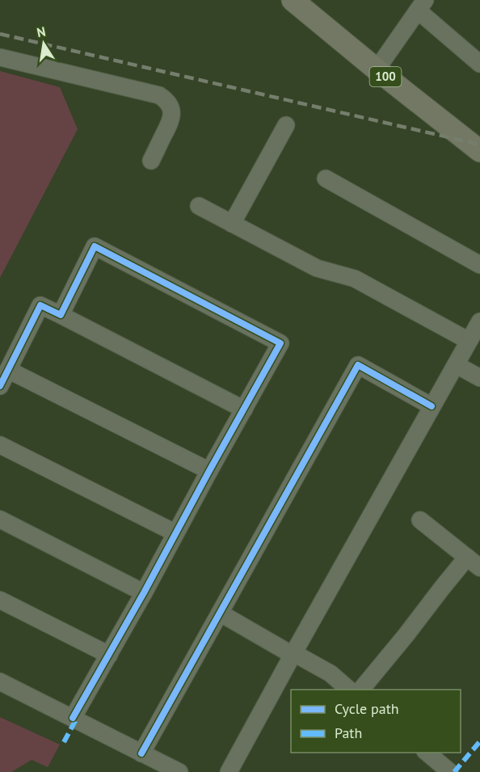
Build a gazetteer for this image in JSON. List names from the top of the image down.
{
  "streets": {
    "main road": ["100"]
  },
  "legend": ["Cycle path", "Path"],
  "north": "top"
}
